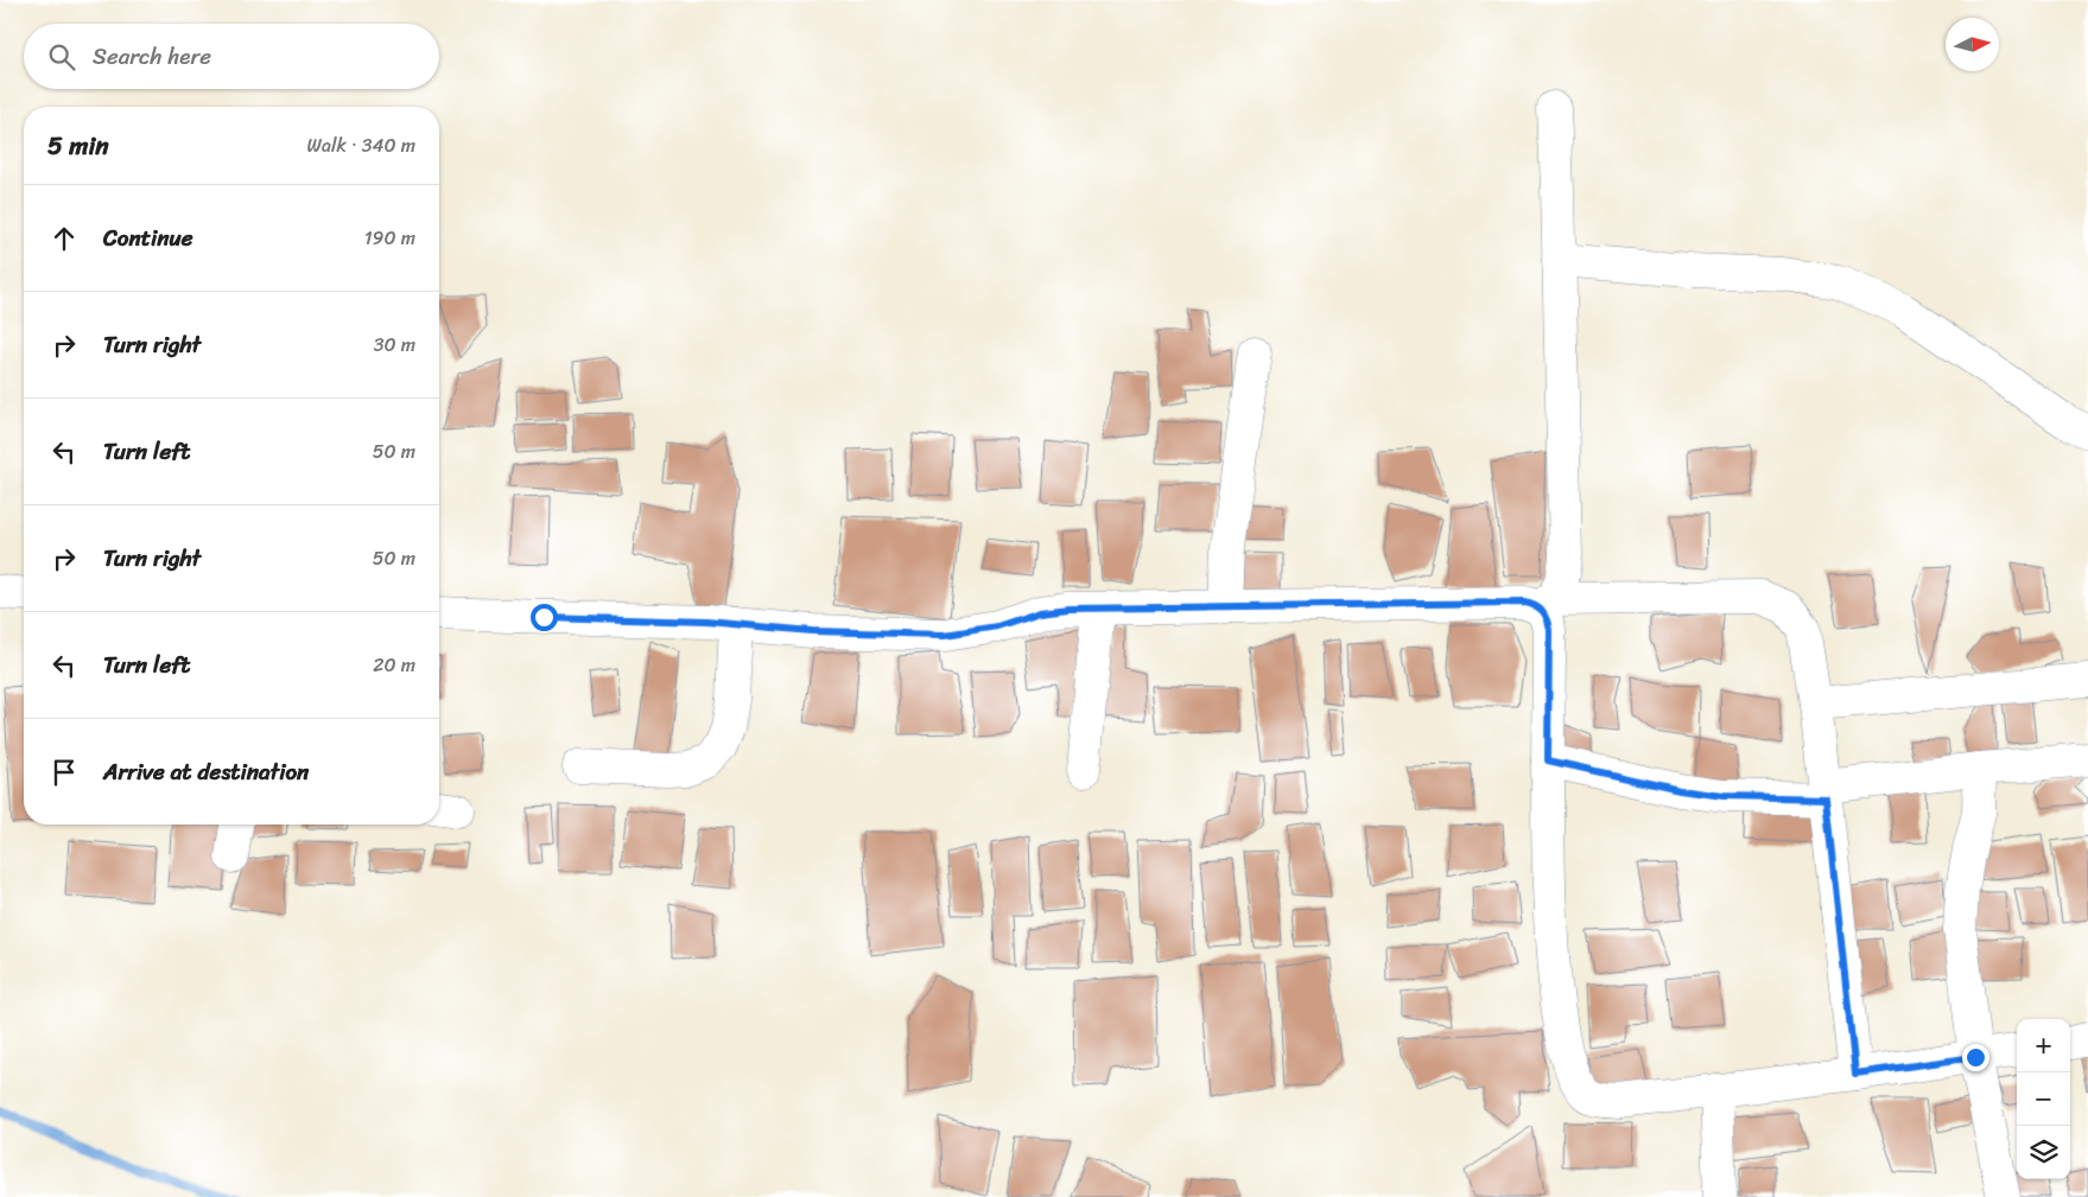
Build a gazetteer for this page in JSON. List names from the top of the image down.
{
  "north": "right",
  "page": {
    "search": "Search here",
    "heading": ["5 min", "Walk · 340 m"],
    "list": [
      ["Continue", "190 m"],
      ["Turn right", "30 m"],
      ["Turn left", "50 m"],
      ["Turn right", "50 m"],
      ["Turn left", "20 m"],
      "Arrive at destination"
    ],
    "map_buttons": ["+", "−"]
  }
}
